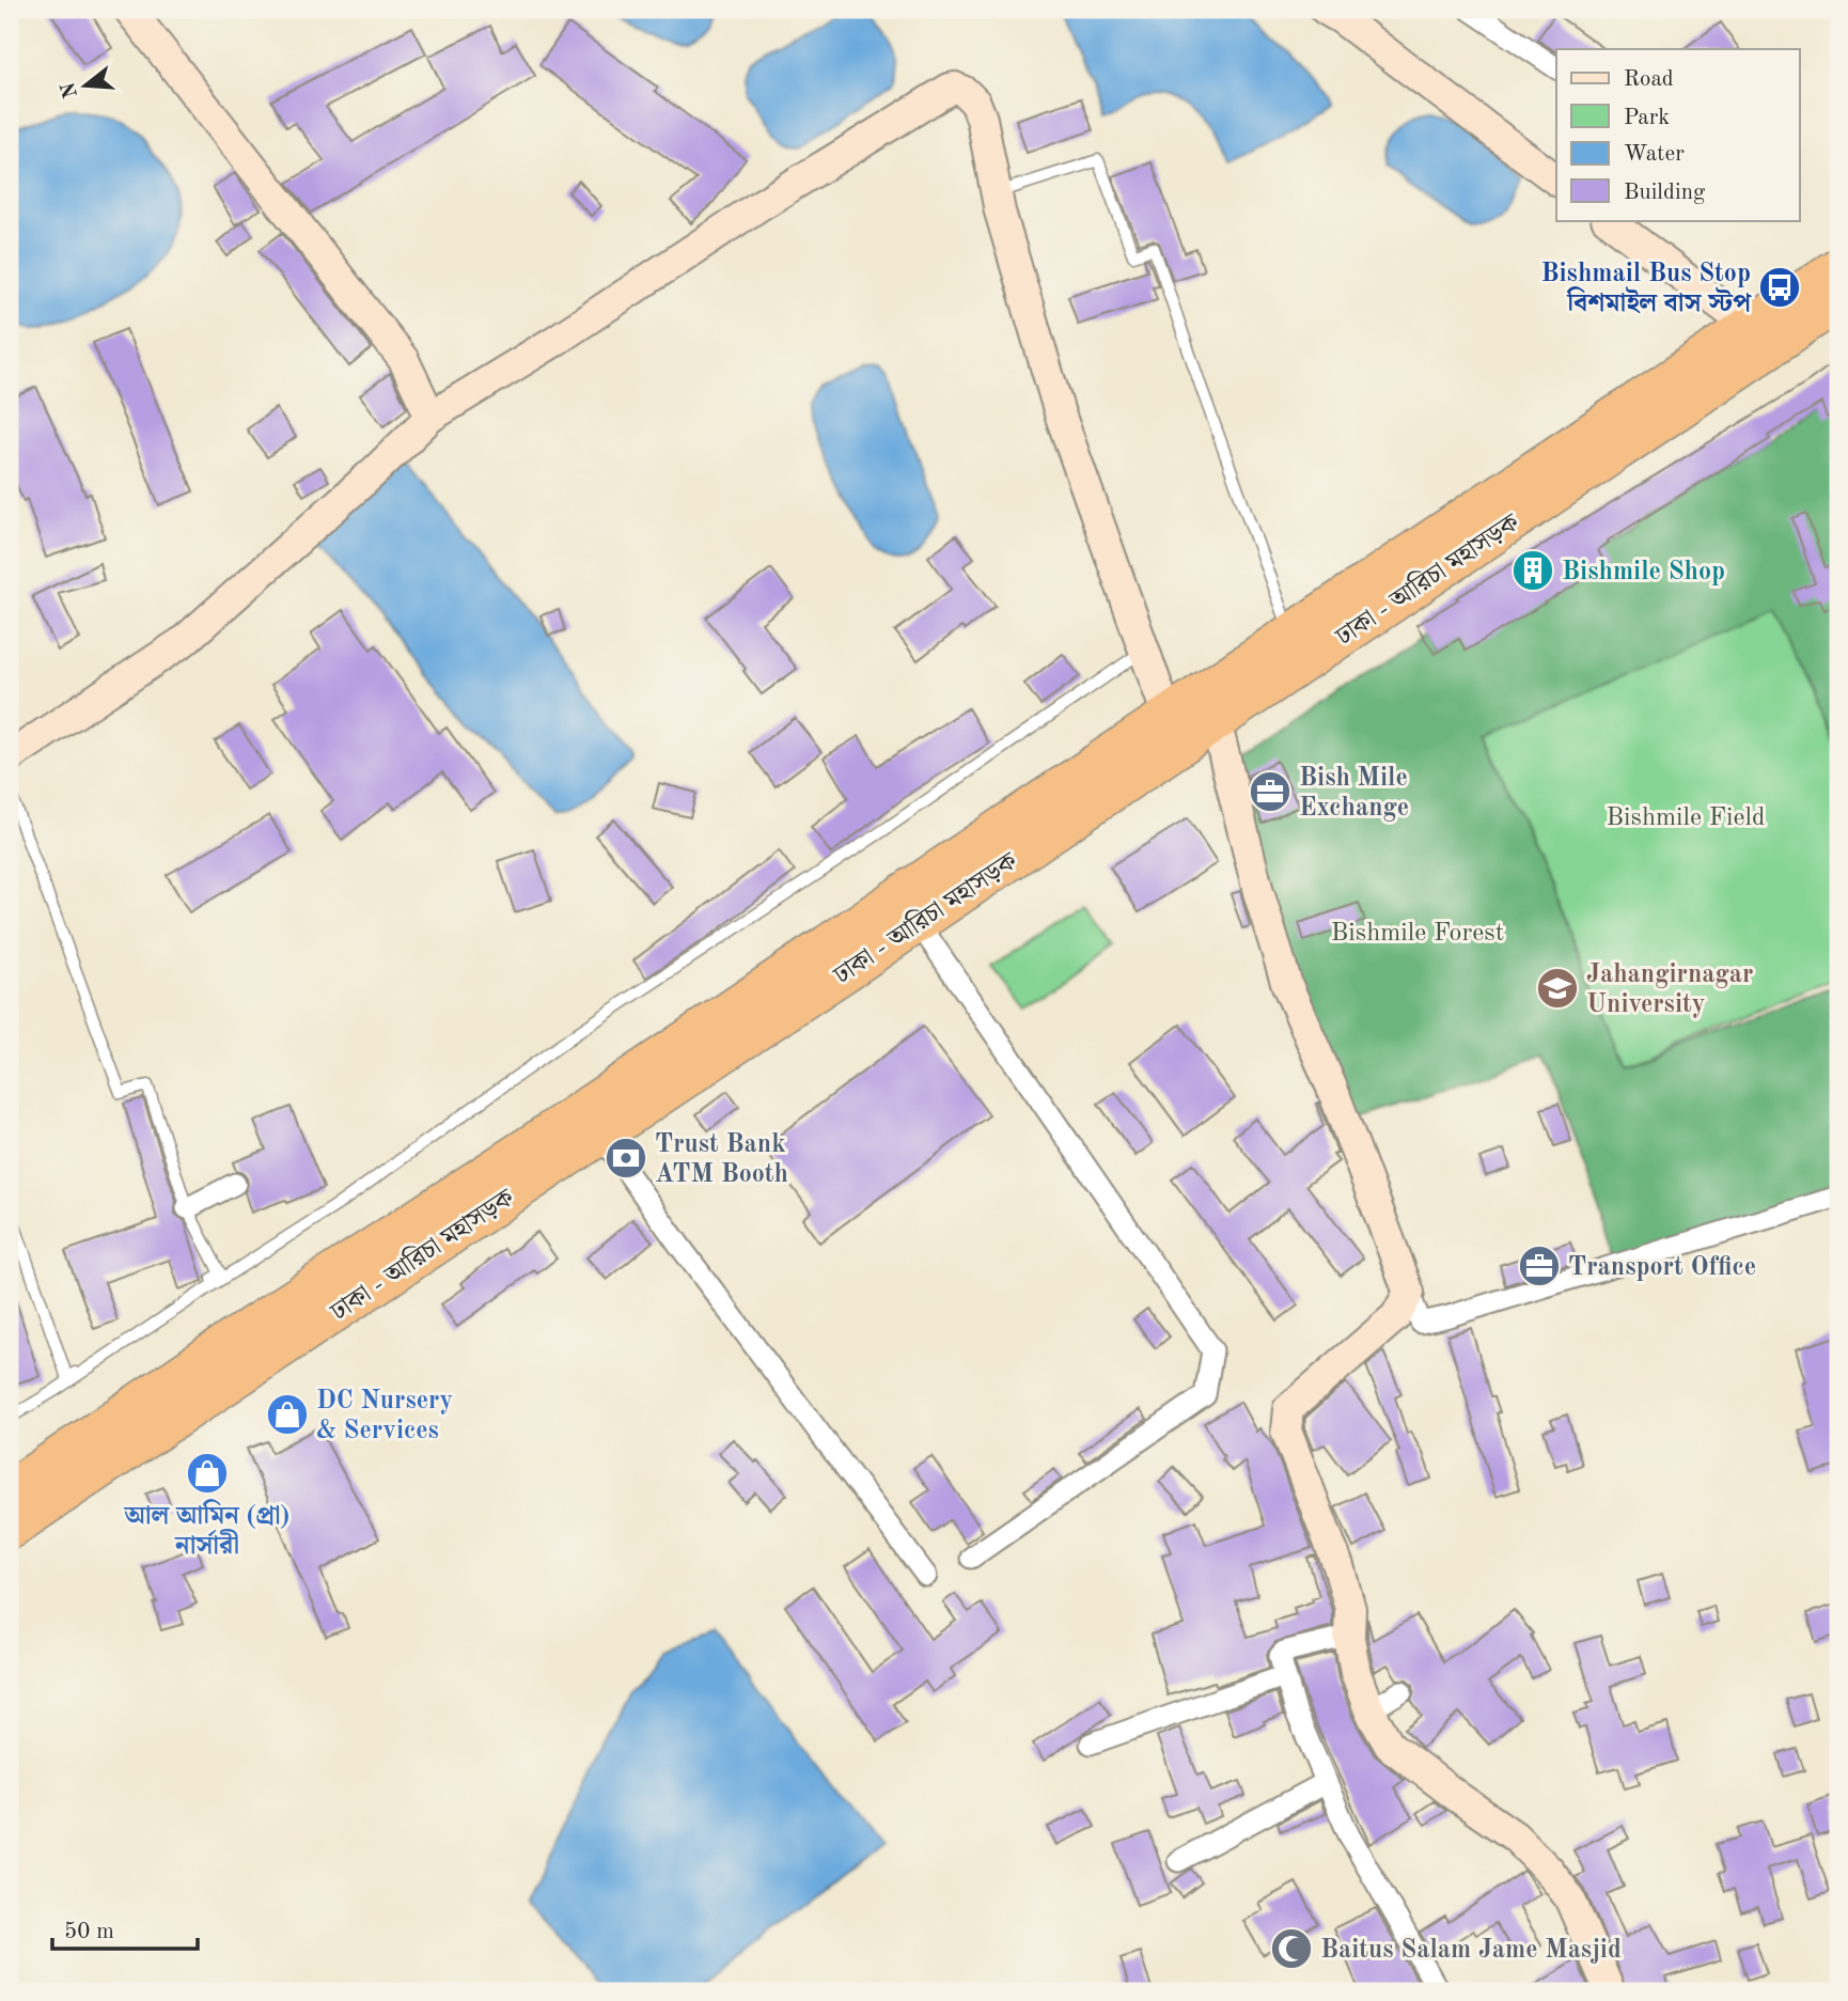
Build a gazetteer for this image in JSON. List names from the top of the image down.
{
  "streets": {
    "highway": ["ঢাকা - আরিচা মহাসড়ক"]
  },
  "parks": ["Bishmile Field", "Bishmile Forest"],
  "places": {
    "bus stop": ["Bishmail Bus Stop বিশমাইল বাস স্টপ"],
    "building": ["Bishmile Shop"],
    "office": ["Bish Mile Exchange", "Transport Office"],
    "school or university": ["Jahangirnagar University"],
    "bank": ["Trust Bank ATM Booth"],
    "shop": ["DC Nursery & Services", "আল আমিন (প্রা) নার্সারী"],
    "mosque": ["Baitus Salam Jame Masjid"]
  },
  "legend": [
    "Road",
    "Park",
    "Water",
    "Building"
  ],
  "scale_bar": "50 m",
  "north": "left"
}
